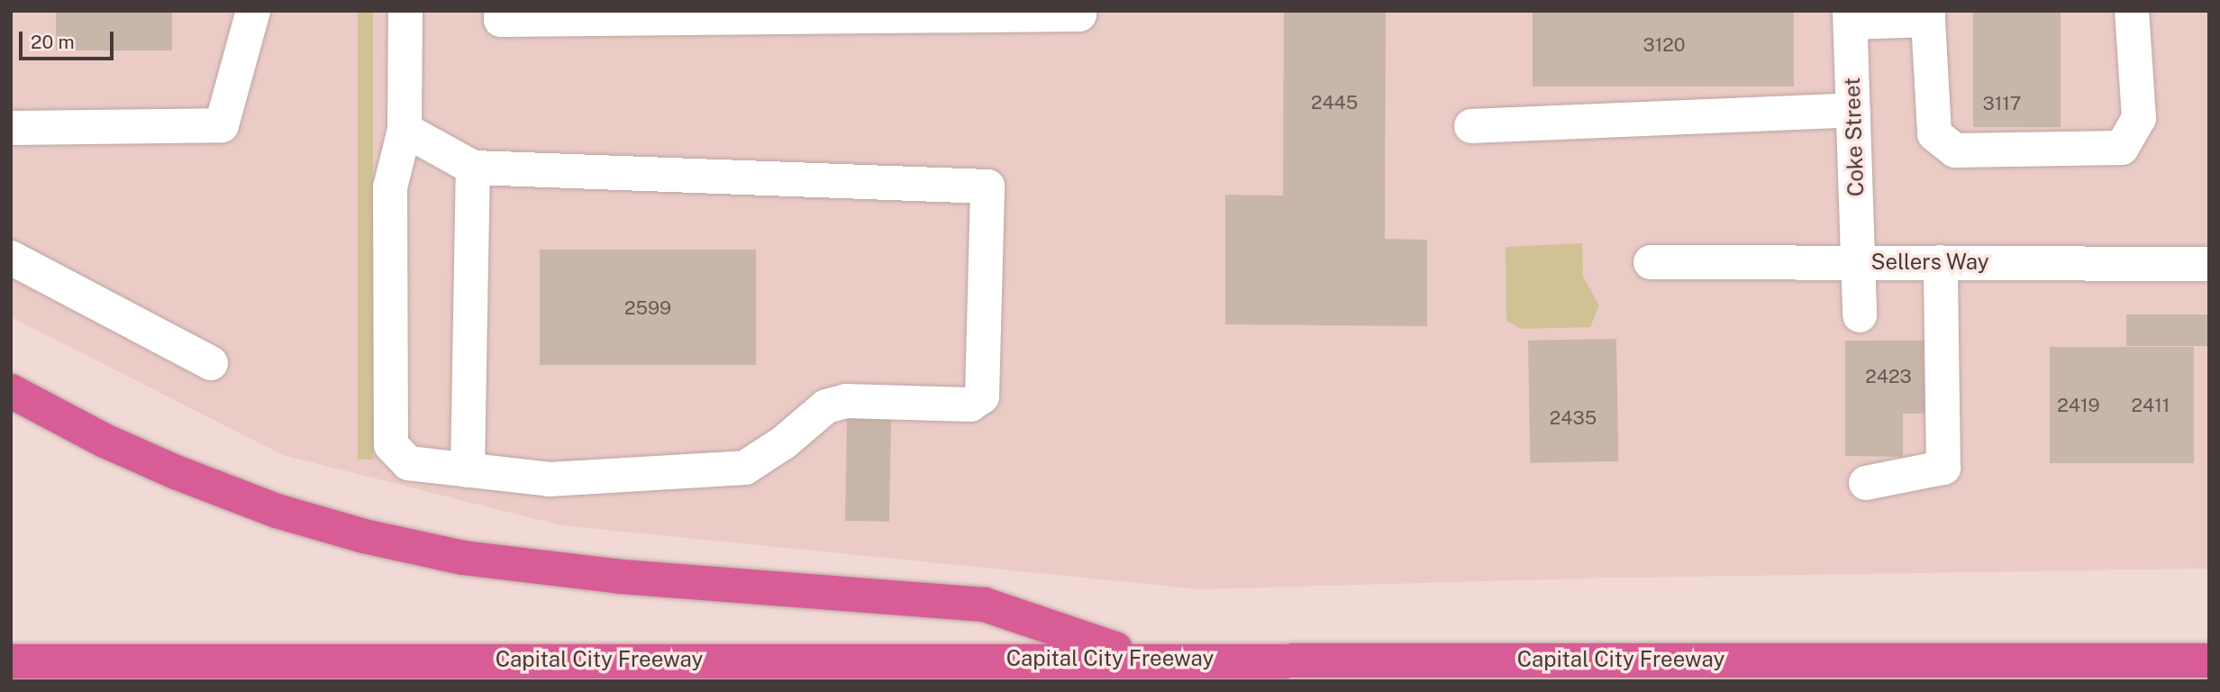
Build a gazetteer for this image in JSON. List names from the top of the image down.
{
  "streets": {
    "highway": ["Capital City Freeway"],
    "street": ["Coke Street", "Sellers Way"]
  },
  "crossings": [
    ["Coke Street", "Sellers Way"]
  ],
  "house_numbers": [
    "3120",
    "2445",
    "3117",
    "2599",
    "2423",
    "2419",
    "2411",
    "2435"
  ],
  "scale_bar": "20 m"
}
